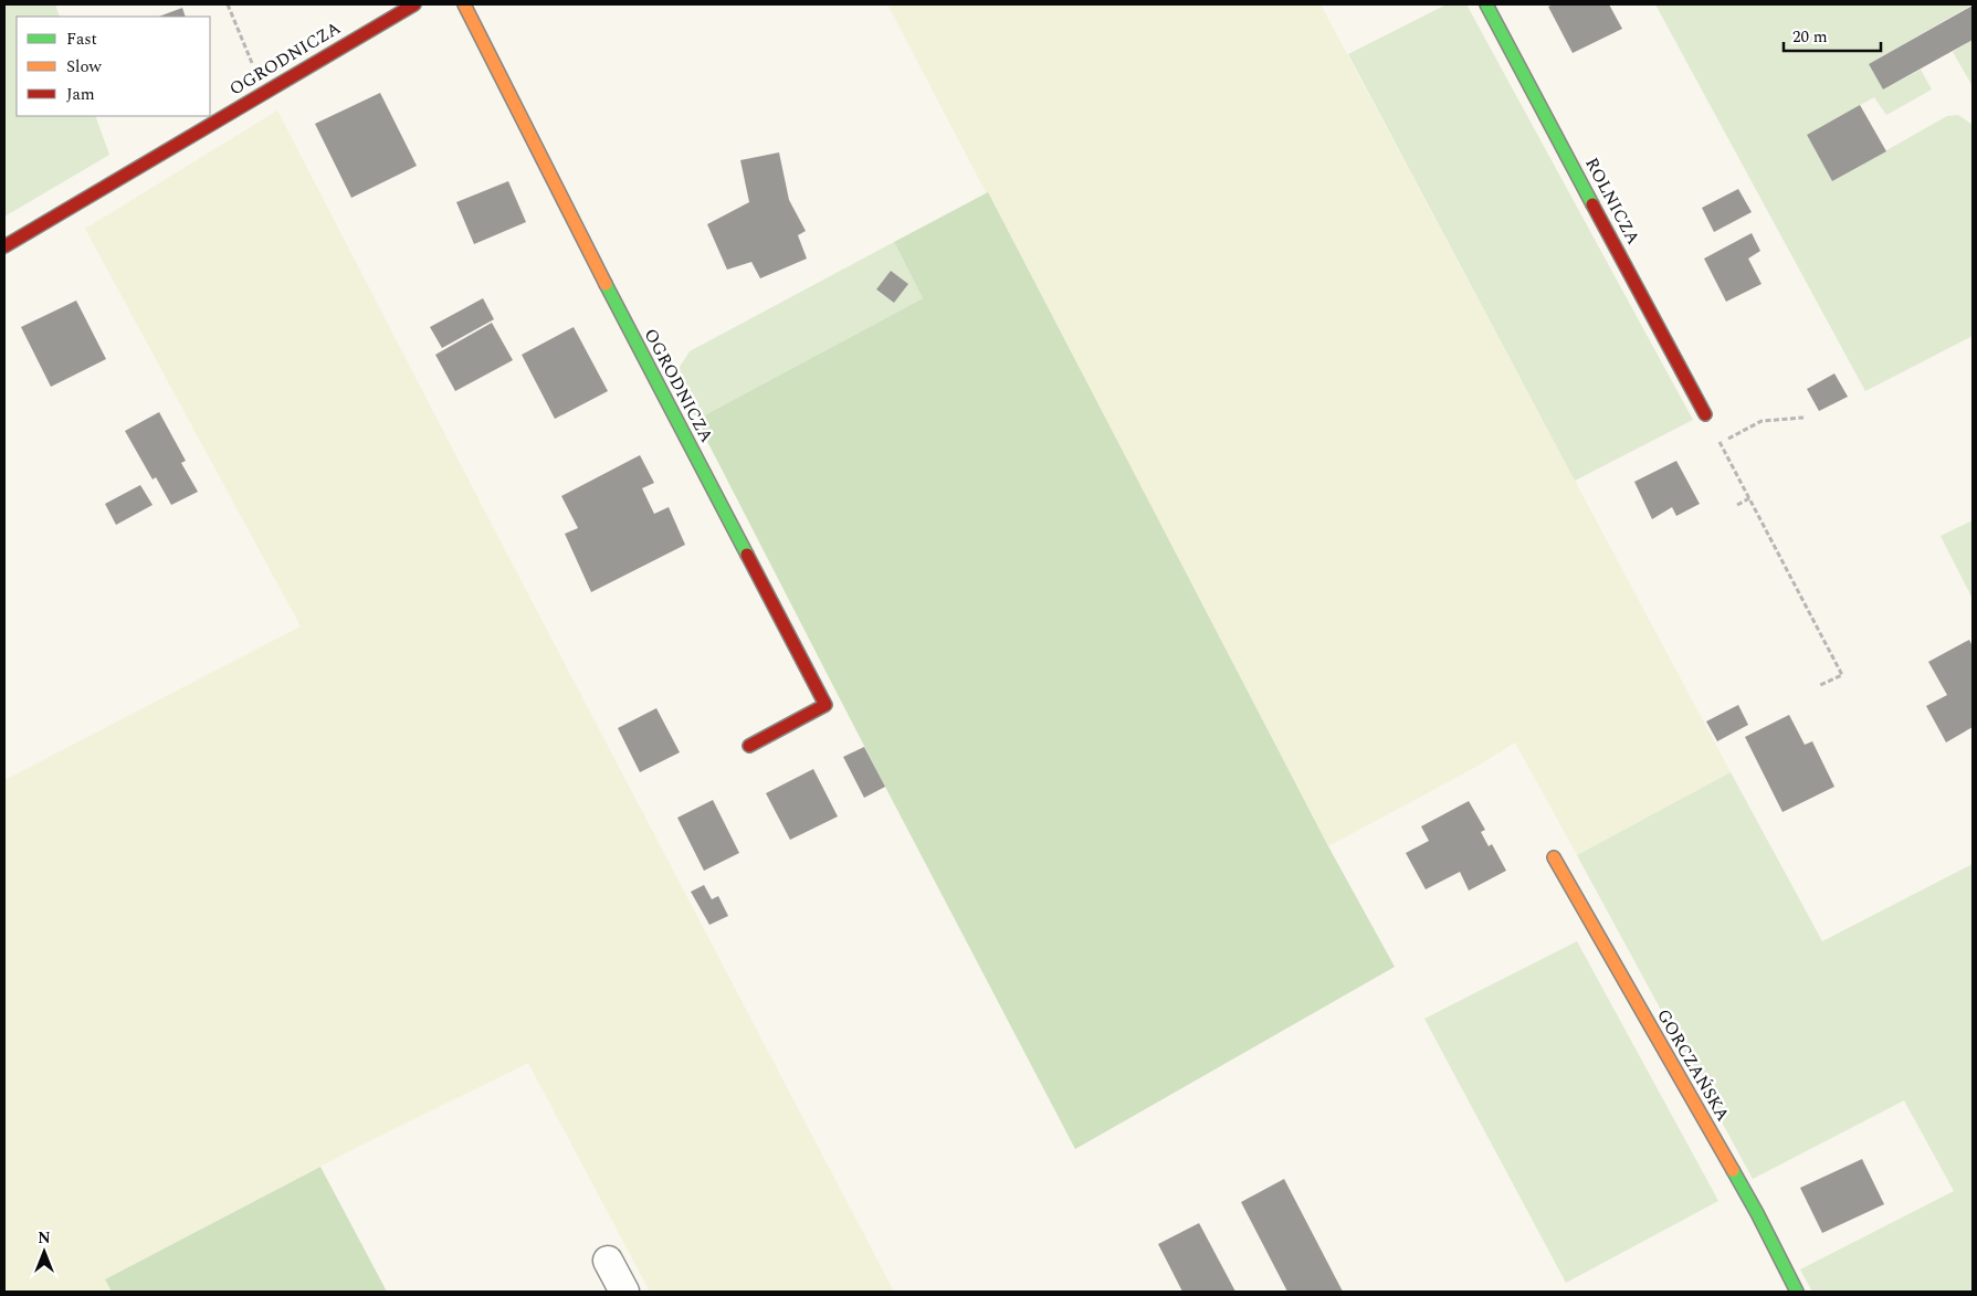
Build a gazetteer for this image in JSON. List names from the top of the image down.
{
  "streets": {
    "street": ["OGRODNICZA", "ROLNICZA", "GORCZAŃSKA"]
  },
  "legend": ["Fast", "Slow", "Jam"],
  "scale_bar": "20 m",
  "north": "top"
}
